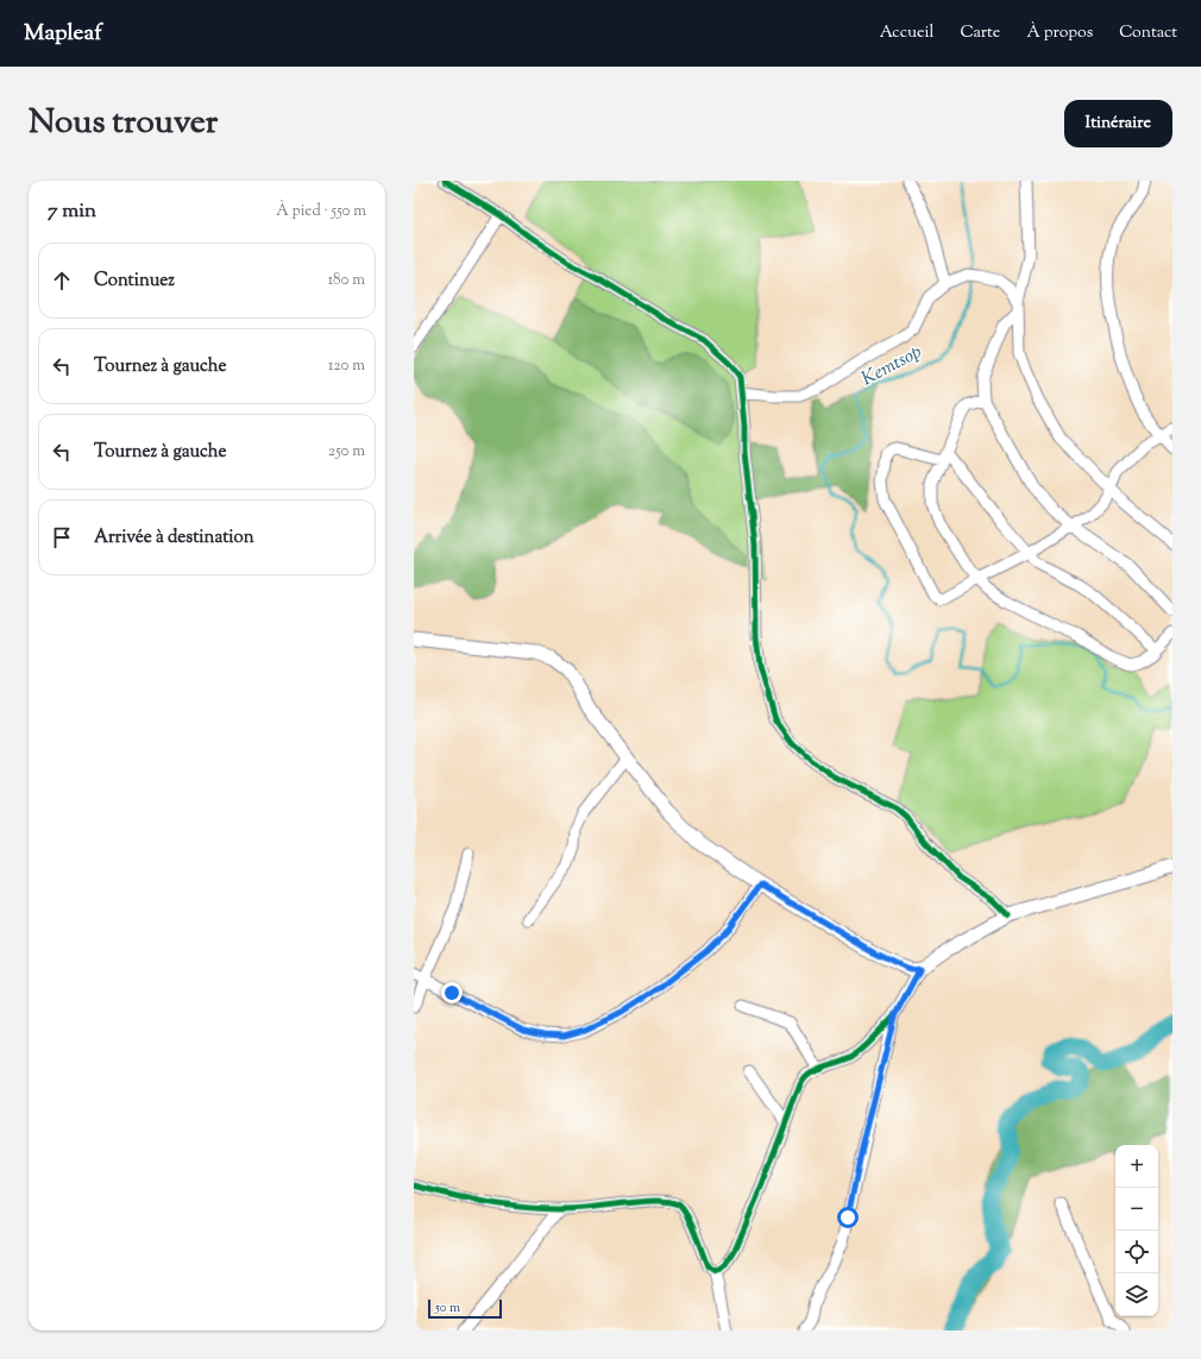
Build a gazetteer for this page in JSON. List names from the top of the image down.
{
  "water": ["Kemtsop"],
  "scale_bar": "50 m",
  "page": {
    "header": "Mapleaf",
    "nav": [
      "Accueil",
      "Carte",
      "À propos",
      "Contact"
    ],
    "title": "Nous trouver",
    "buttons": "Itinéraire",
    "heading": ["7 min", "À pied · 550 m"],
    "list": [
      ["Continuez", "180 m"],
      ["Tournez à gauche", "120 m"],
      ["Tournez à gauche", "250 m"],
      "Arrivée à destination"
    ],
    "map_buttons": ["+", "−"],
    "scale": "50 m"
  }
}
